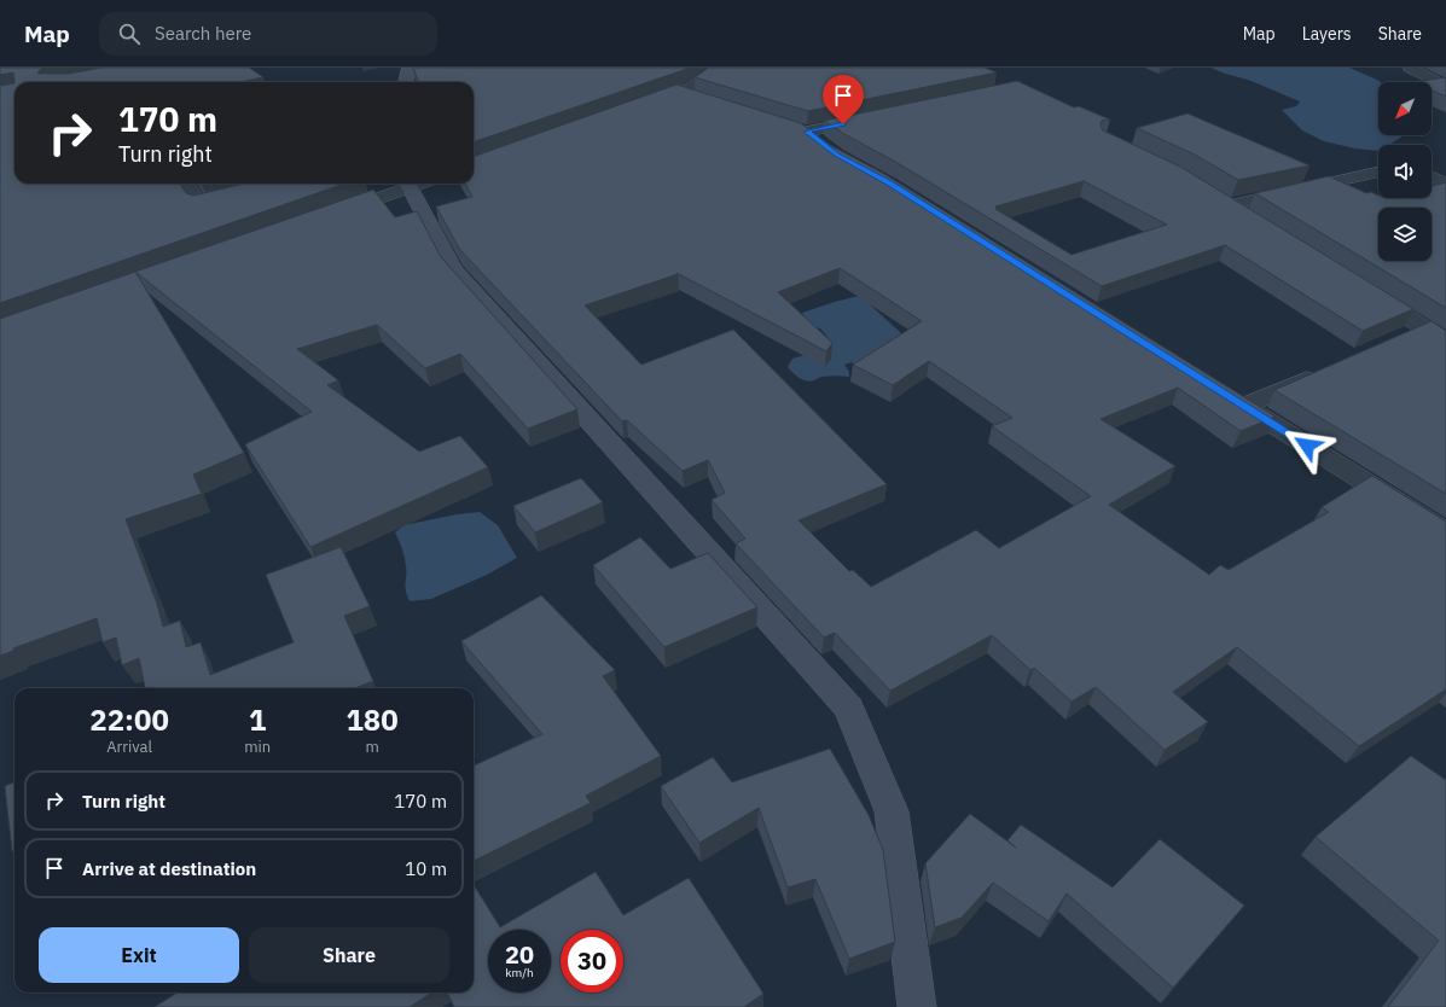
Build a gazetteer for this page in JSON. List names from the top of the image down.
{
  "north": "bottom left",
  "page": {
    "header": "Map",
    "search": "Search here",
    "nav": ["Map", "Layers", "Share"],
    "turn": ["170 m", "Turn right"],
    "eta": [
      "22:00",
      "Arrival",
      "1",
      "min",
      "180",
      "m"
    ],
    "list": [
      {
        "name": "Turn right",
        "value": "170 m"
      },
      {
        "name": "Arrive at destination",
        "value": "10 m"
      }
    ],
    "buttons": ["Exit", "Share"],
    "speed": "20 km/h",
    "limit": "30"
  }
}
